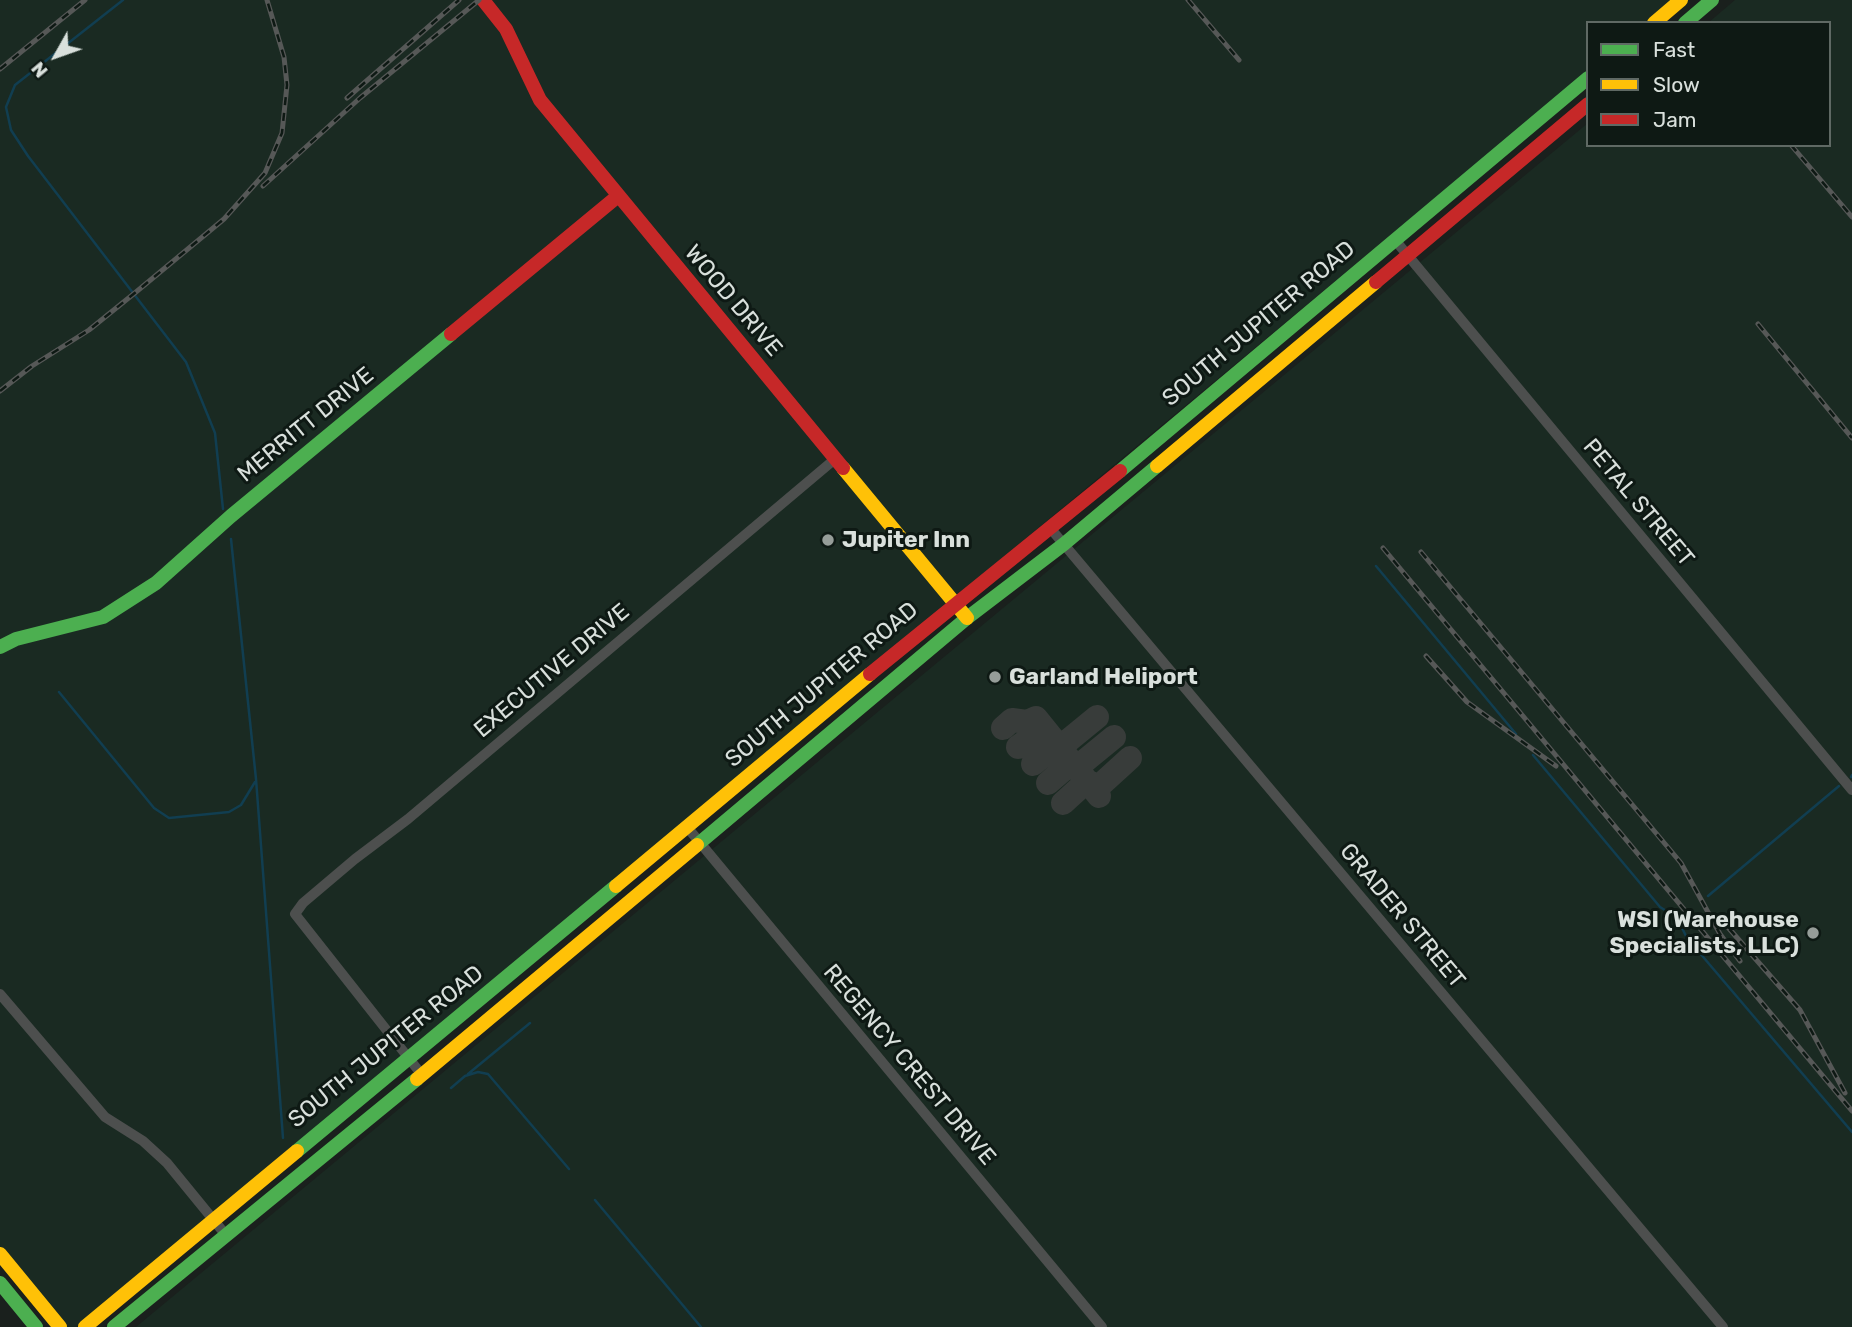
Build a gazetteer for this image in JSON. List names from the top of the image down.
{
  "streets": {
    "main road": ["WOOD DRIVE", "SOUTH JUPITER ROAD", "MERRITT DRIVE"],
    "street": [
      "PETAL STREET",
      "EXECUTIVE DRIVE",
      "GRADER STREET",
      "REGENCY CREST DRIVE"
    ]
  },
  "crossings": [
    ["WOOD DRIVE", "SOUTH JUPITER ROAD"],
    ["WOOD DRIVE", "MERRITT DRIVE"],
    ["WOOD DRIVE", "EXECUTIVE DRIVE"],
    ["SOUTH JUPITER ROAD", "PETAL STREET"],
    ["SOUTH JUPITER ROAD", "EXECUTIVE DRIVE"],
    ["SOUTH JUPITER ROAD", "GRADER STREET"],
    ["SOUTH JUPITER ROAD", "REGENCY CREST DRIVE"]
  ],
  "places": ["Jupiter Inn", "Garland Heliport", "WSI (Warehouse Specialists, LLC)"],
  "legend": ["Fast", "Slow", "Jam"],
  "north": "bottom left"
}
